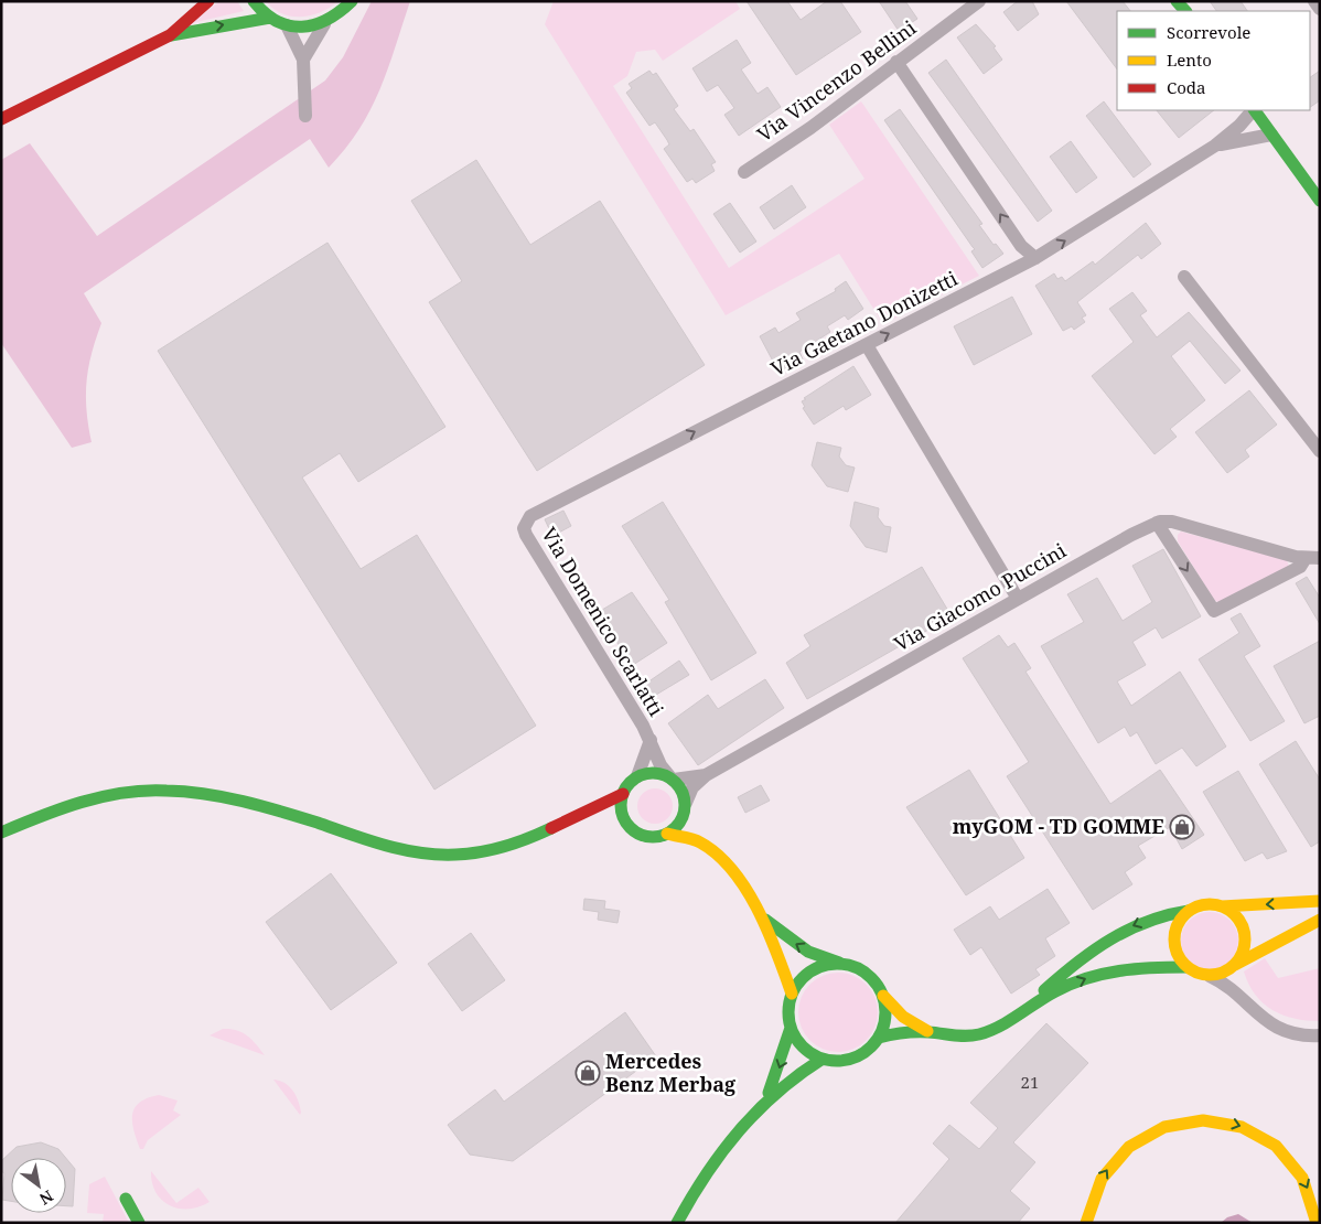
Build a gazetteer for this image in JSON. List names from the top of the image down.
{
  "streets": {
    "street": [
      "Via Vincenzo Bellini",
      "Via Gaetano Donizetti",
      "Via Giacomo Puccini",
      "Via Domenico Scarlatti"
    ]
  },
  "crossings": [
    ["Via Gaetano Donizetti", "Via Domenico Scarlatti"],
    ["Via Giacomo Puccini", "Via Domenico Scarlatti"]
  ],
  "one_way": ["Via Gaetano Donizetti"],
  "places": {
    "shop": ["myGOM - TD GOMME", "Mercedes Benz Merbag"]
  },
  "house_numbers": ["21"],
  "legend": ["Scorrevole", "Lento", "Coda"],
  "north": "bottom right"
}
